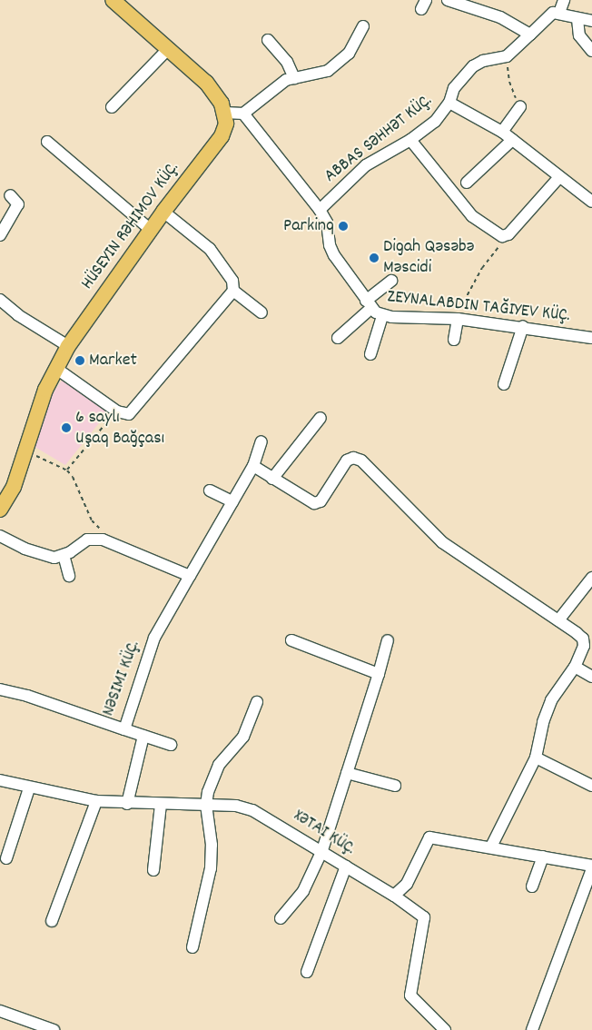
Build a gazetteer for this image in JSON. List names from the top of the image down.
{
  "streets": {
    "main road": ["HÜSEYIN RƏHIMOV KÜÇ."],
    "street": ["ABBAS SƏHHƏT KÜÇ.", "NƏSIMI KÜÇ.", "XƏTAI KÜÇ."]
  },
  "places": [
    "Parkinq",
    "Digah Qəsəbə Məscidi",
    "Market",
    "6 saylı Uşaq Bağçası"
  ]
}
